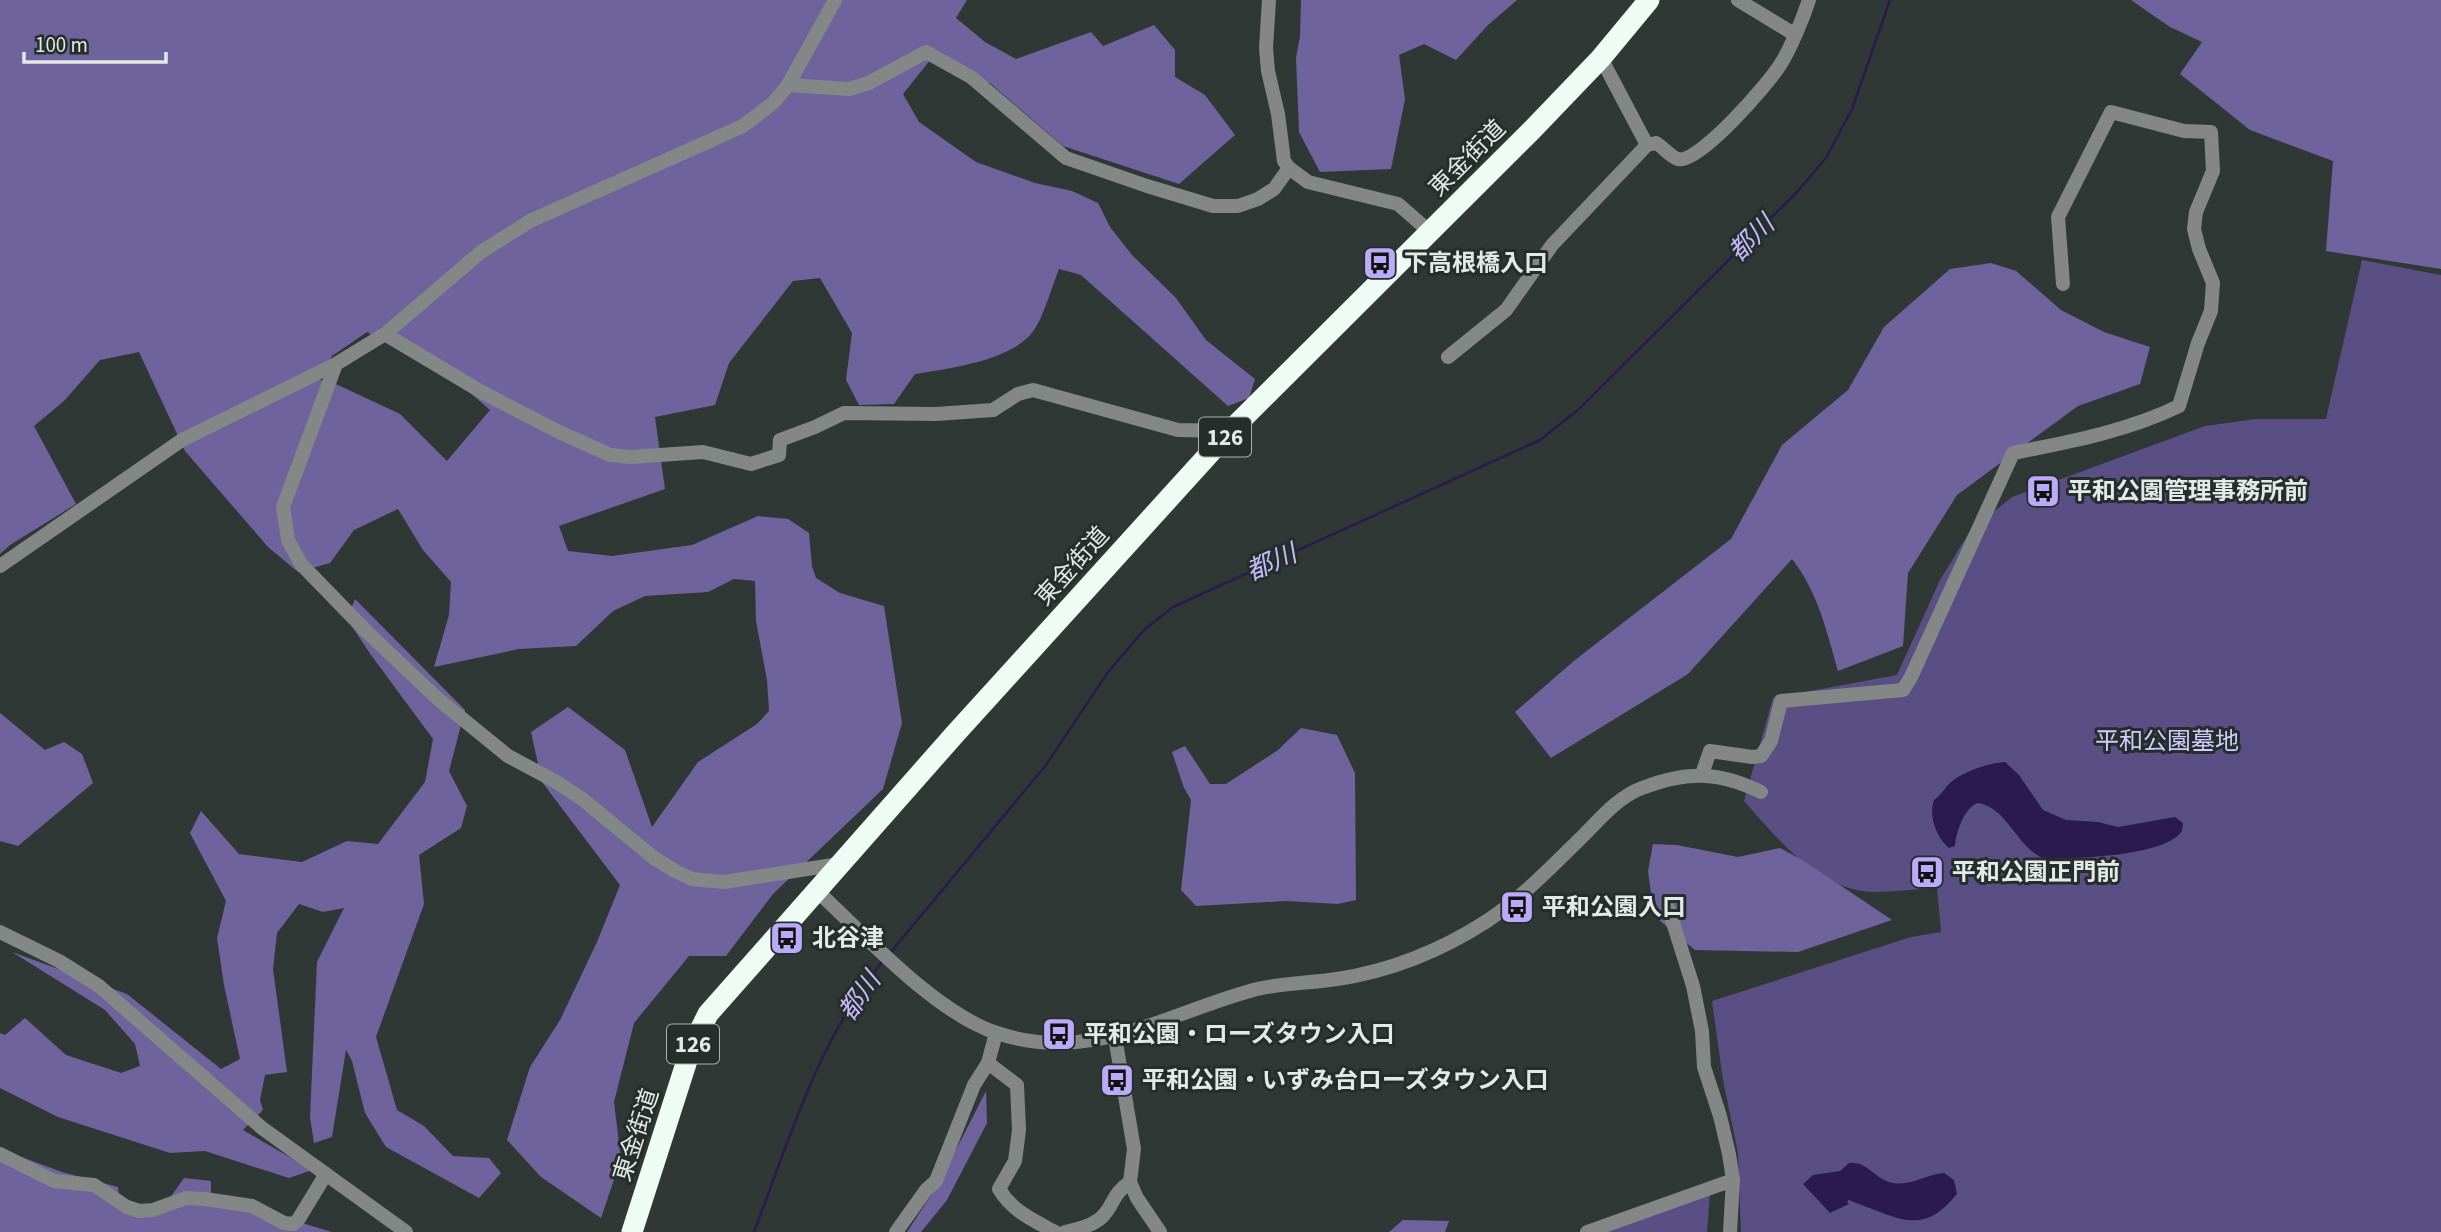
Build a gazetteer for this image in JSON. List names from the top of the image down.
{
  "streets": {
    "highway": ["東金街道", "126"]
  },
  "water": ["都川"],
  "parks": ["平和公園墓地"],
  "places": {
    "bus stop": [
      "下高根橋入口",
      "平和公園管理事務所前",
      "平和公園正門前",
      "平和公園入口",
      "北谷津",
      "平和公園・ローズタウン入口",
      "平和公園・いずみ台ローズタウン入口"
    ]
  },
  "scale_bar": "100 m"
}
